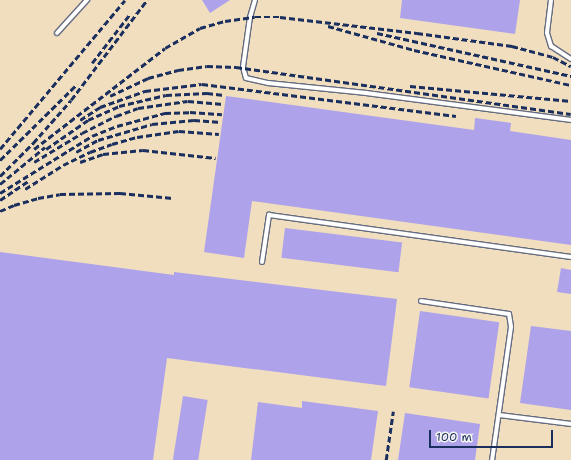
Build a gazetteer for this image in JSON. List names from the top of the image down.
{
  "scale_bar": "100 m"
}
